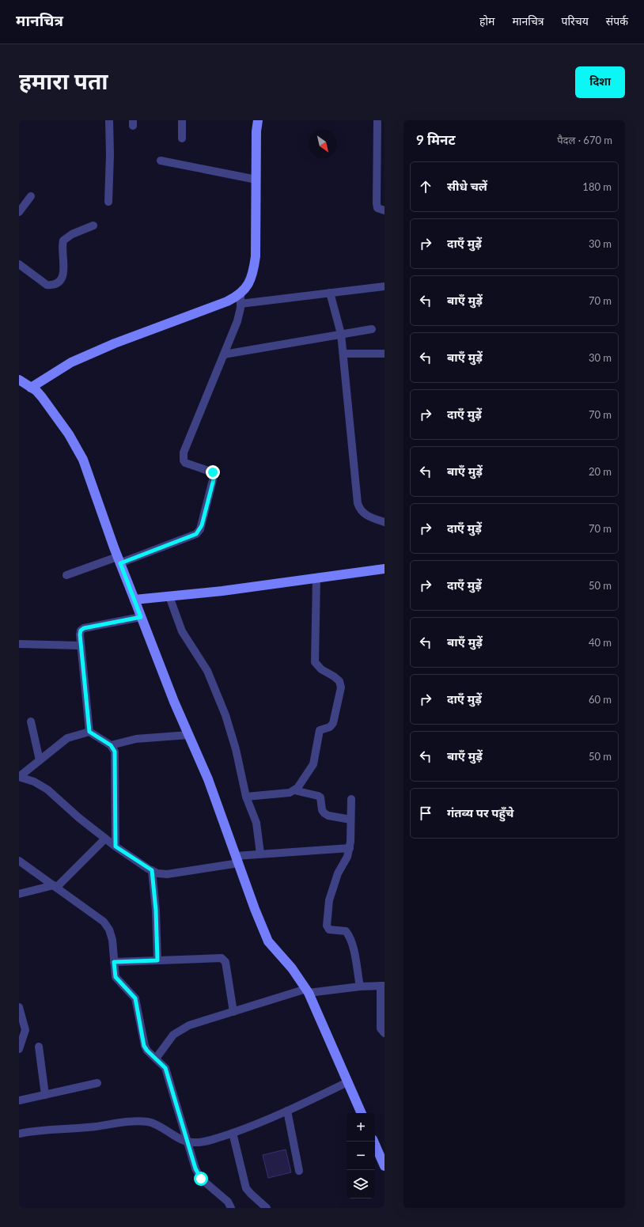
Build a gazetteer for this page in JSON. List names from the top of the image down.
{
  "north": "bottom right",
  "page": {
    "header": "मानचित्र",
    "nav": [
      "होम",
      "मानचित्र",
      "परिचय",
      "संपर्क"
    ],
    "buttons": "दिशा",
    "title": "हमारा पता",
    "heading": ["9 मिनट", "पैदल · 670 m"],
    "list": [
      ["सीधे चलें", "180 m"],
      ["दाएँ मुड़ें", "30 m"],
      ["बाएँ मुड़ें", "70 m"],
      ["बाएँ मुड़ें", "30 m"],
      ["दाएँ मुड़ें", "70 m"],
      ["बाएँ मुड़ें", "20 m"],
      ["दाएँ मुड़ें", "70 m"],
      ["दाएँ मुड़ें", "50 m"],
      ["बाएँ मुड़ें", "40 m"],
      ["दाएँ मुड़ें", "60 m"],
      ["बाएँ मुड़ें", "50 m"],
      "गंतव्य पर पहुँचे"
    ],
    "map_buttons": ["+", "−"]
  }
}
